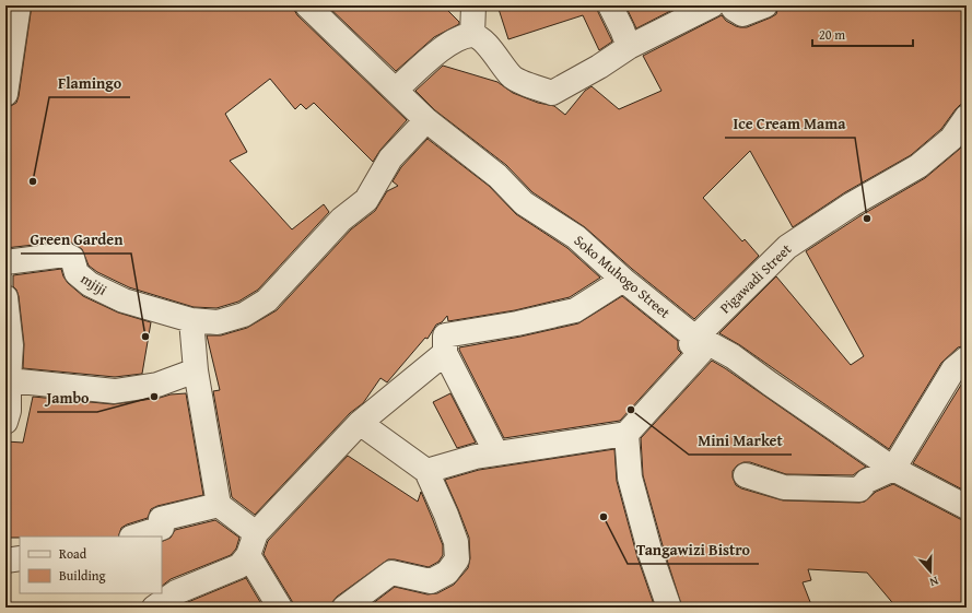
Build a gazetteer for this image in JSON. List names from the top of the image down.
{
  "streets": {
    "street": ["Soko Muhogo Street", "Pigawadi Street", "mjiji"]
  },
  "crossings": [
    ["Soko Muhogo Street", "Pigawadi Street"]
  ],
  "places": [
    "Flamingo",
    "Ice Cream Mama",
    "Green Garden",
    "Jambo",
    "Mini Market",
    "Tangawizi Bistro"
  ],
  "legend": ["Road", "Building"],
  "scale_bar": "20 m",
  "north": "bottom"
}
